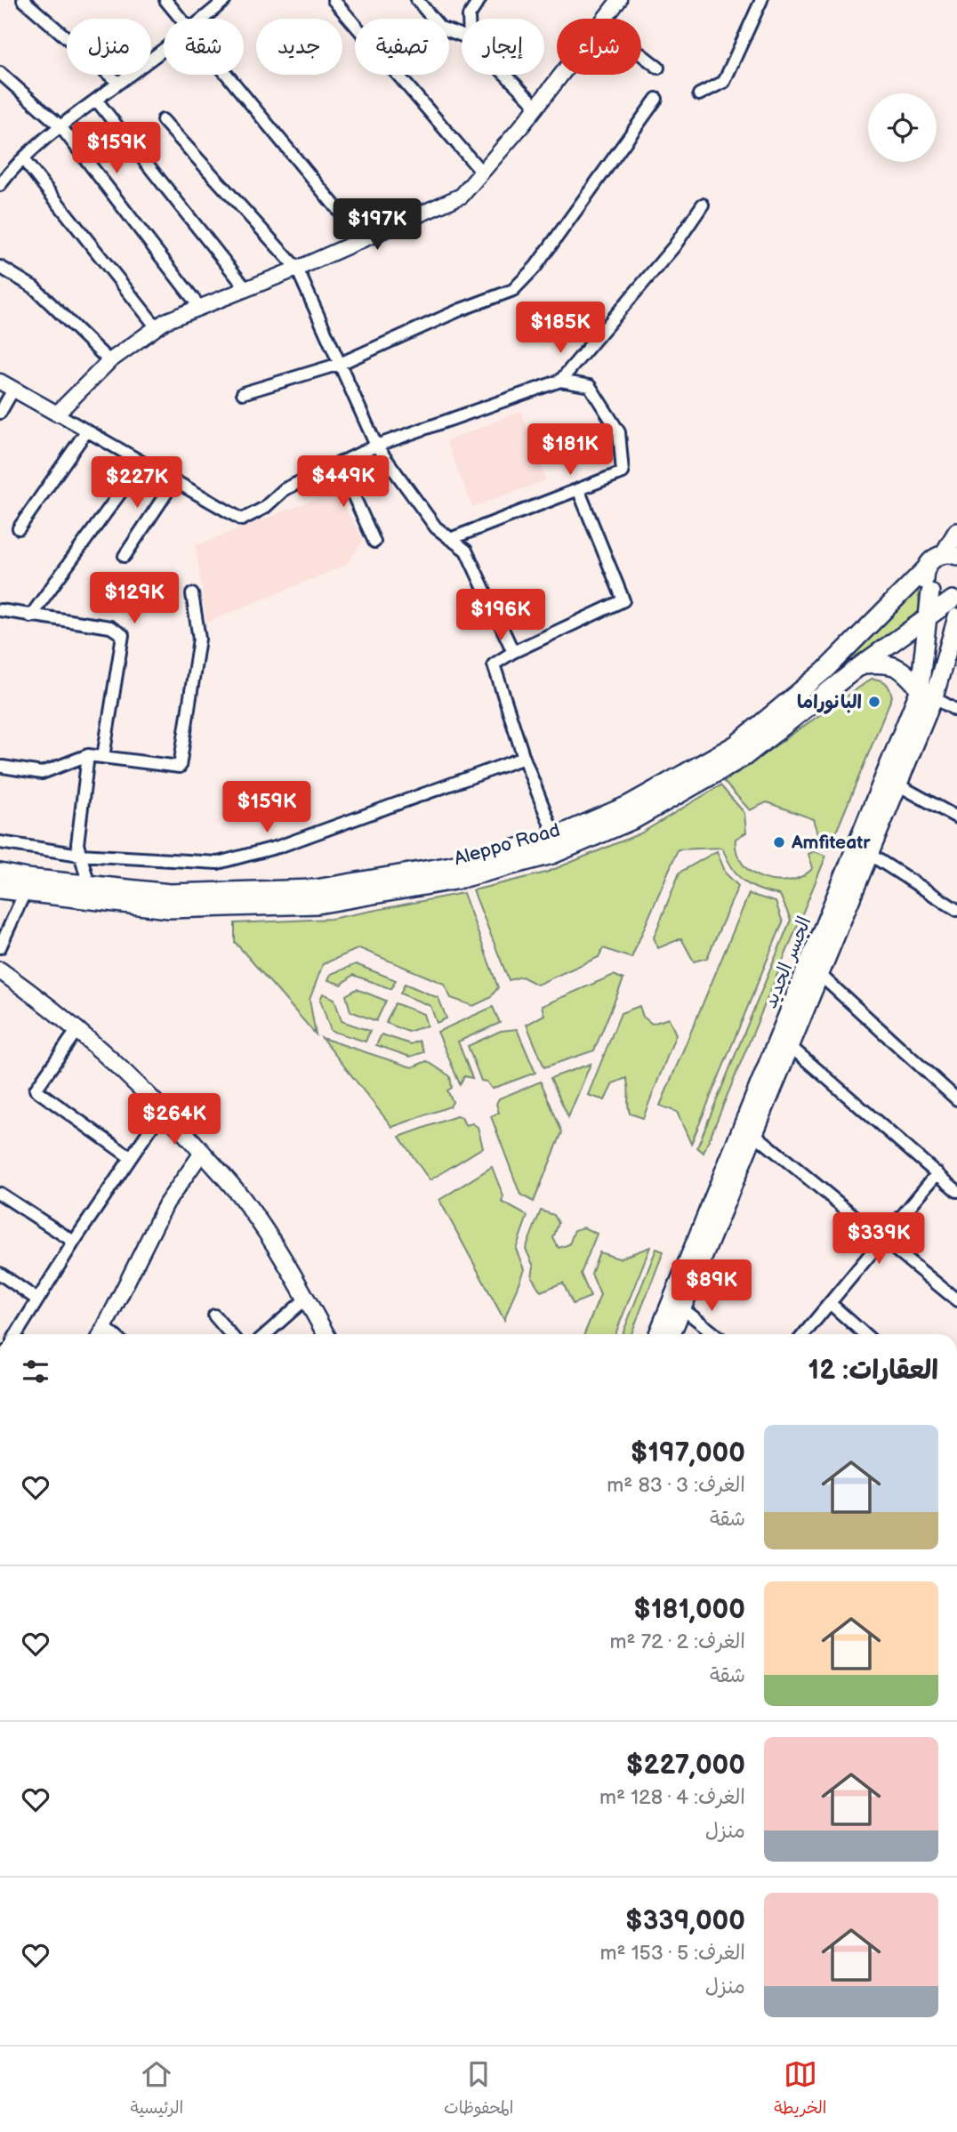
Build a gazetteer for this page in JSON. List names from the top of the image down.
{
  "streets": {
    "main road": ["Aleppo Road", "الجسر الجديد"]
  },
  "crossings": [
    ["Aleppo Road", "الجسر الجديد"]
  ],
  "places": ["البانوراما", "Amfiteatr"],
  "page": {
    "chip": [
      "شراء",
      "إيجار",
      "تصفية",
      "جديد",
      "شقة",
      "منزل"
    ],
    "price": [
      "$159K",
      "$197K",
      "$185K",
      "$181K",
      "$449K",
      "$227K",
      "$129K",
      "$196K",
      "$159K",
      "$264K",
      "$339K",
      "$89K"
    ],
    "heading": "العقارات: 12",
    "list": [
      {
        "name": "$197,000",
        "note": "الغرف: 3 · 83 m² · شقة"
      },
      {
        "name": "$181,000",
        "note": "الغرف: 2 · 72 m² · شقة"
      },
      {
        "name": "$227,000",
        "note": "الغرف: 4 · 128 m² · منزل"
      },
      {
        "name": "$339,000",
        "note": "الغرف: 5 · 153 m² · منزل"
      }
    ],
    "tabs": ["الخريطة", "المحفوظات", "الرئيسية"]
  }
}
